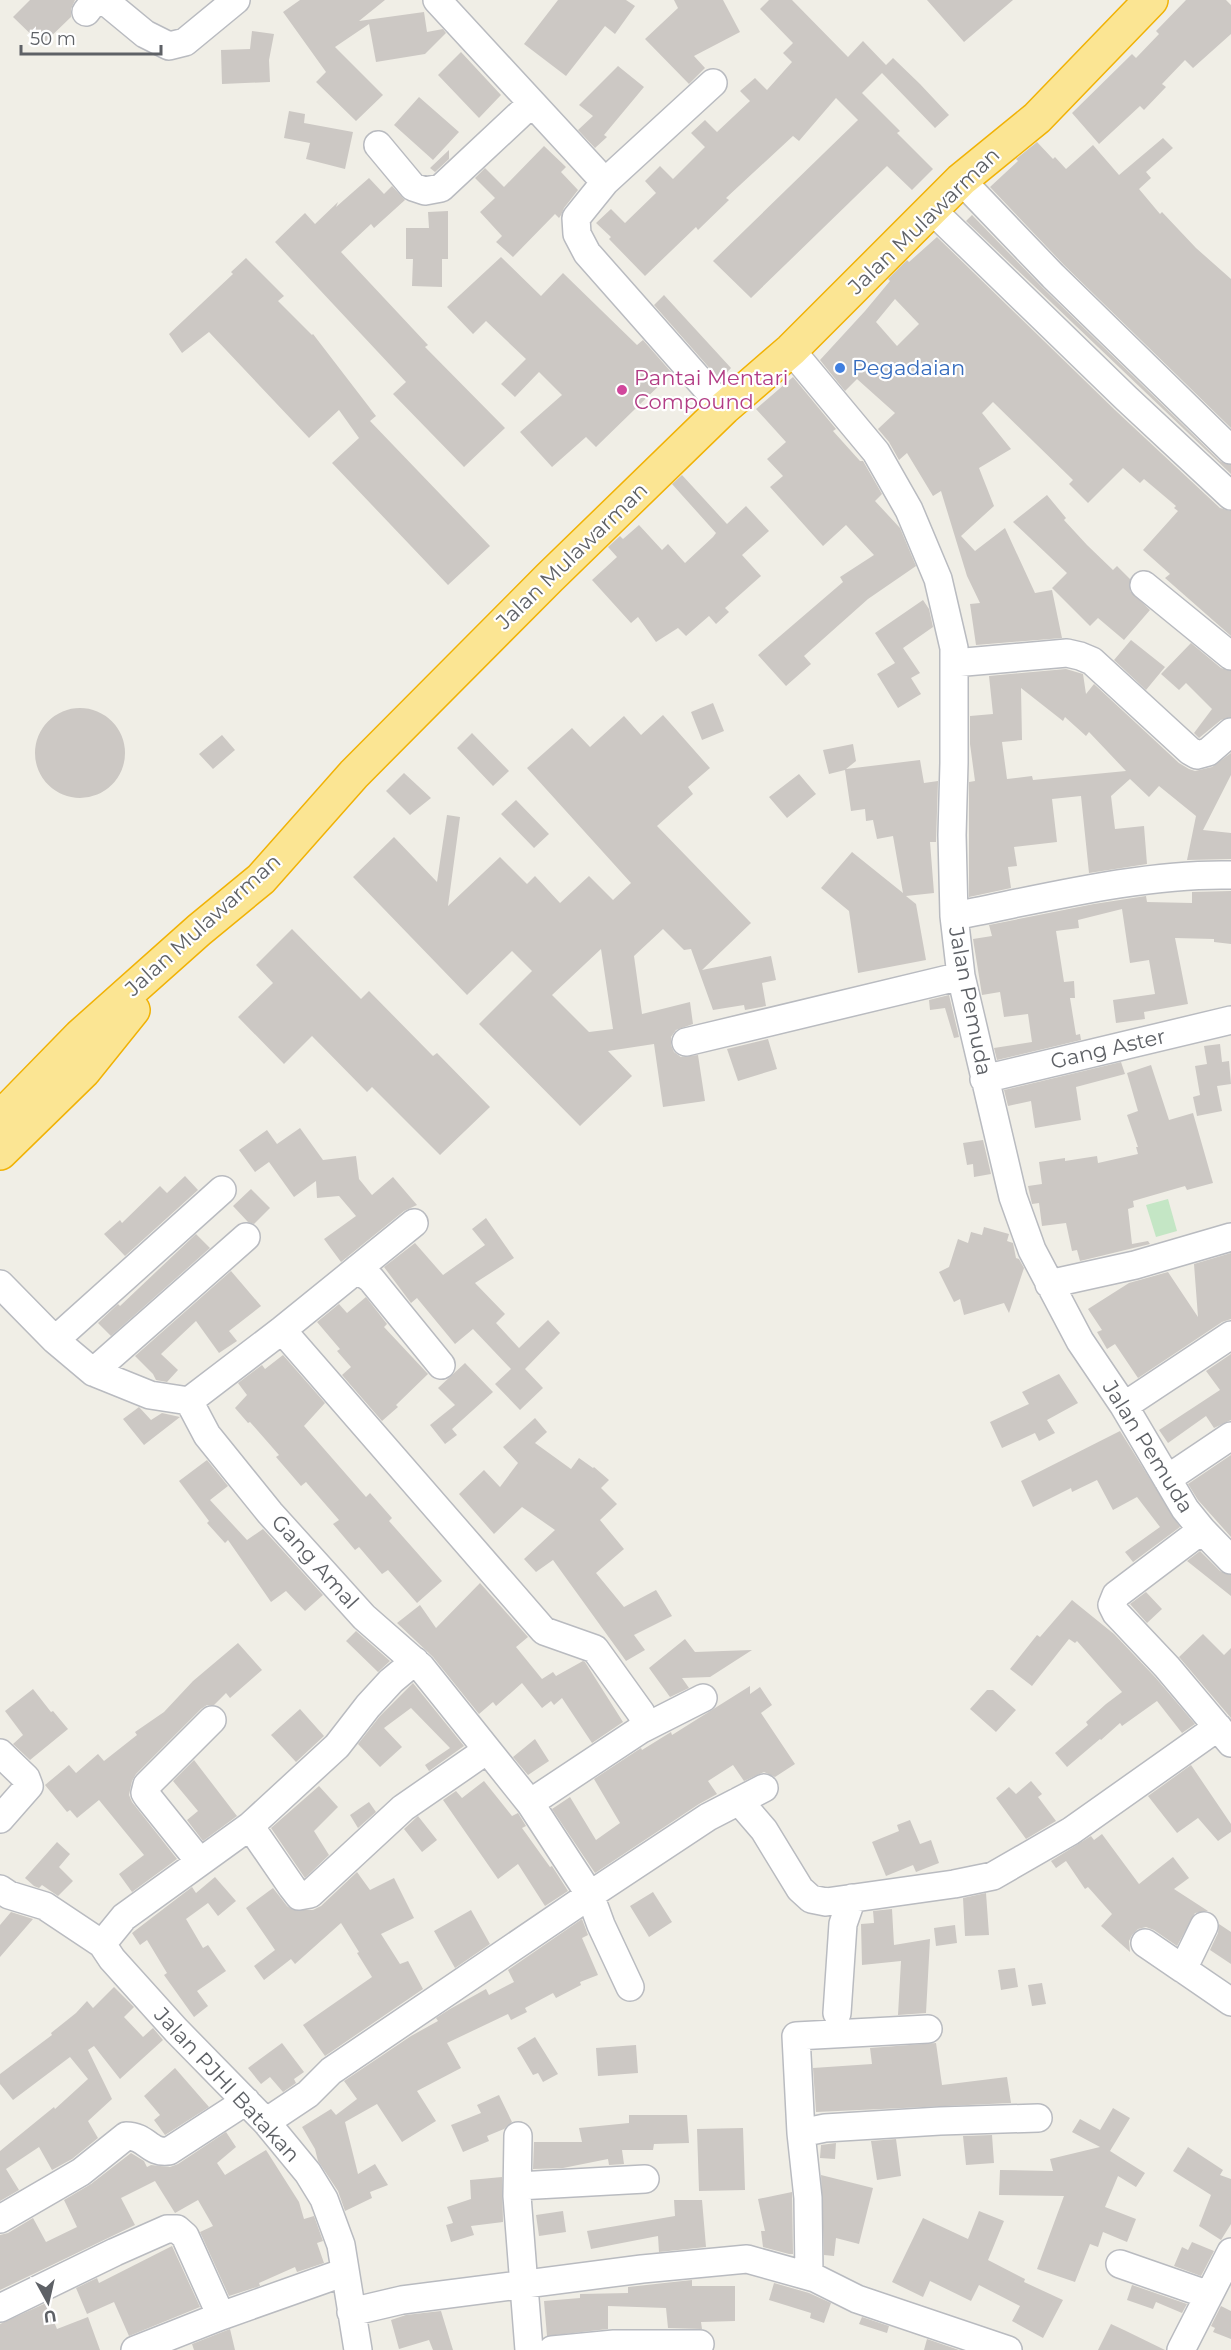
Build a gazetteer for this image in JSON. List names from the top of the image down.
{
  "streets": {
    "highway": ["Jalan Mulawarman"],
    "street": [
      "Jalan Pemuda",
      "Gang Aster",
      "Gang Amal",
      "Jalan PJHI Batakan"
    ]
  },
  "crossings": [
    ["Jalan Mulawarman", "Jalan Pemuda"],
    ["Jalan Pemuda", "Gang Aster"]
  ],
  "places": ["Pegadaian", "Pantai Mentari Compound"],
  "scale_bar": "50 m",
  "north": "bottom"
}
